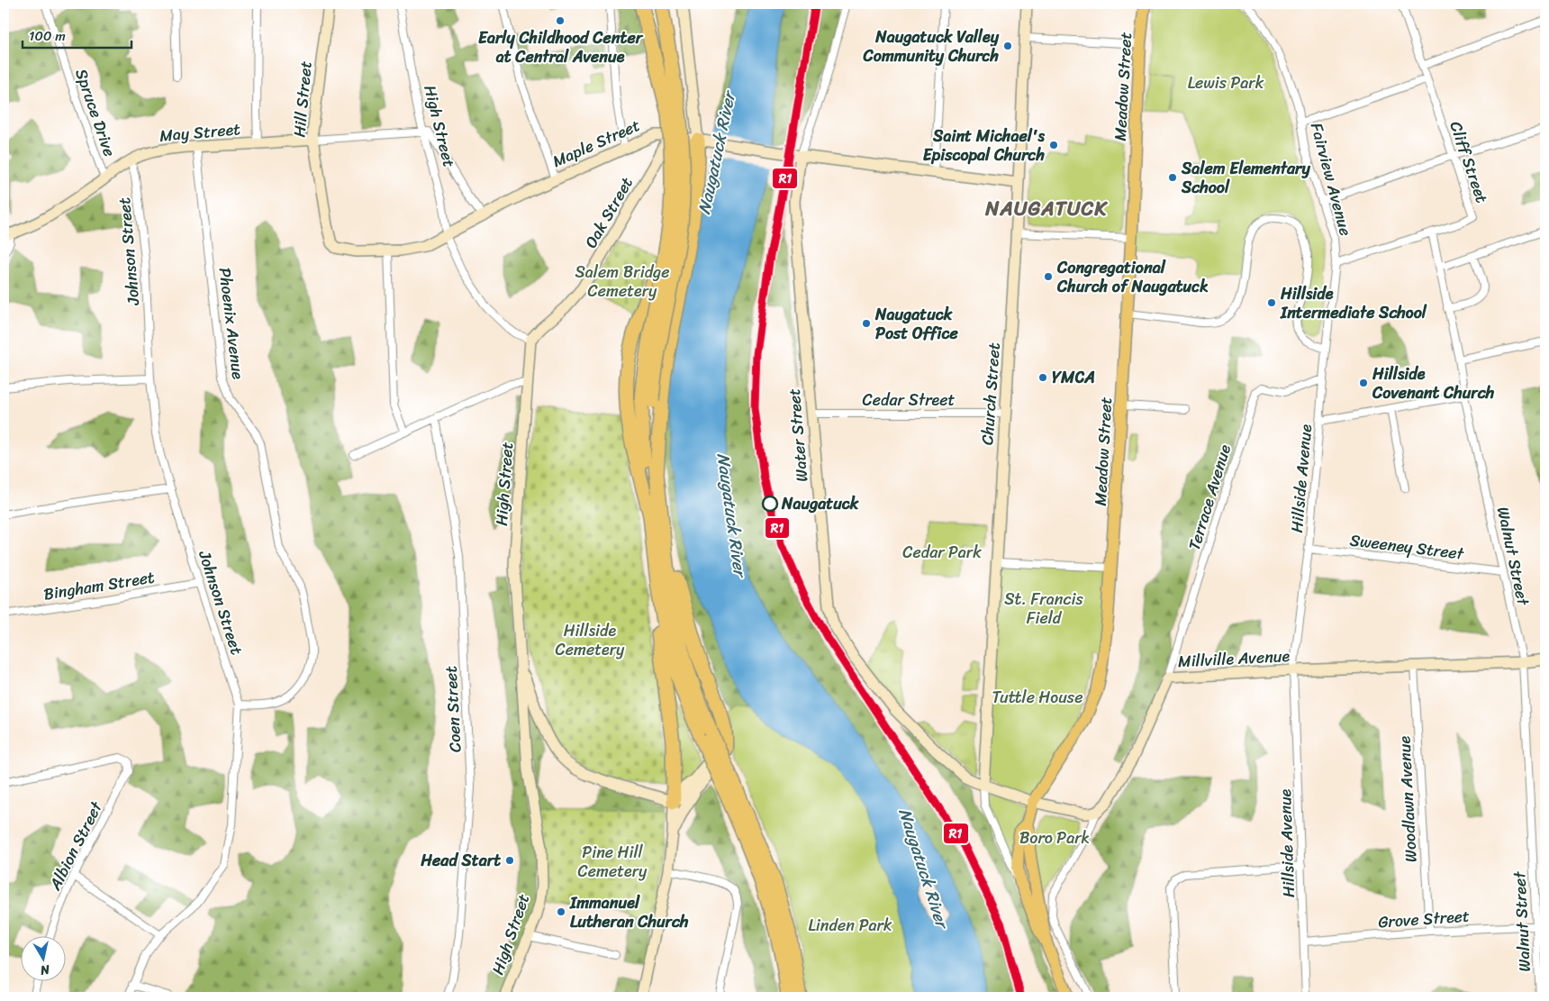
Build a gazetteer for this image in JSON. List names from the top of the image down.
{
  "streets": {
    "main road": ["Meadow Street"],
    "street": [
      "Hill Street",
      "Spruce Drive",
      "High Street",
      "May Street",
      "Maple Street",
      "Cliff Street",
      "Fairview Avenue",
      "Oak Street",
      "Johnson Street",
      "Phoenix Avenue",
      "Church Street",
      "Cedar Street",
      "Water Street",
      "Hillside Avenue",
      "Terrace Avenue",
      "Sweeney Street",
      "Walnut Street",
      "Bingham Street",
      "Millville Avenue",
      "Coen Street",
      "Woodlawn Avenue",
      "Albion Street",
      "Grove Street"
    ]
  },
  "crossings": [
    ["Hill Street", "May Street"],
    ["Hill Street", "Maple Street"],
    ["Spruce Drive", "May Street"],
    ["High Street", "May Street"],
    ["High Street", "Maple Street"],
    ["High Street", "Oak Street"],
    ["May Street", "Johnson Street"],
    ["May Street", "Phoenix Avenue"],
    ["Maple Street", "Oak Street"],
    ["Maple Street", "Church Street"],
    ["Maple Street", "Water Street"],
    ["Cliff Street", "Fairview Avenue"],
    ["Cliff Street", "Walnut Street"],
    ["Fairview Avenue", "Hillside Avenue"],
    ["Johnson Street", "Phoenix Avenue"],
    ["Johnson Street", "Bingham Street"],
    ["Church Street", "Cedar Street"],
    ["Church Street", "Water Street"],
    ["Cedar Street", "Water Street"],
    ["Hillside Avenue", "Terrace Avenue"],
    ["Hillside Avenue", "Sweeney Street"],
    ["Hillside Avenue", "Millville Avenue"],
    ["Hillside Avenue", "Grove Street"],
    ["Terrace Avenue", "Millville Avenue"],
    ["Sweeney Street", "Walnut Street"],
    ["Walnut Street", "Millville Avenue"],
    ["Walnut Street", "Grove Street"],
    ["Millville Avenue", "Woodlawn Avenue"],
    ["Woodlawn Avenue", "Grove Street"]
  ],
  "districts": ["NAUGATUCK"],
  "water": ["Naugatuck River"],
  "parks": [
    "Lewis Park",
    "Salem Bridge Cemetery",
    "Cedar Park",
    "St. Francis Field",
    "Hillside Cemetery",
    "Tuttle House",
    "Boro Park",
    "Pine Hill Cemetery",
    "Linden Park"
  ],
  "places": [
    "Early Childhood Center at Central Avenue",
    "Naugatuck Valley Community Church",
    "Saint Michael's Episcopal Church",
    "Salem Elementary School",
    "Congregational Church of Naugatuck",
    "Hillside Intermediate School",
    "Naugatuck Post Office",
    "YMCA",
    "Hillside Covenant Church",
    "Naugatuck",
    "Head Start",
    "Immanuel Lutheran Church"
  ],
  "lines": ["transit line R1"],
  "scale_bar": "100 m",
  "north": "bottom"
}
